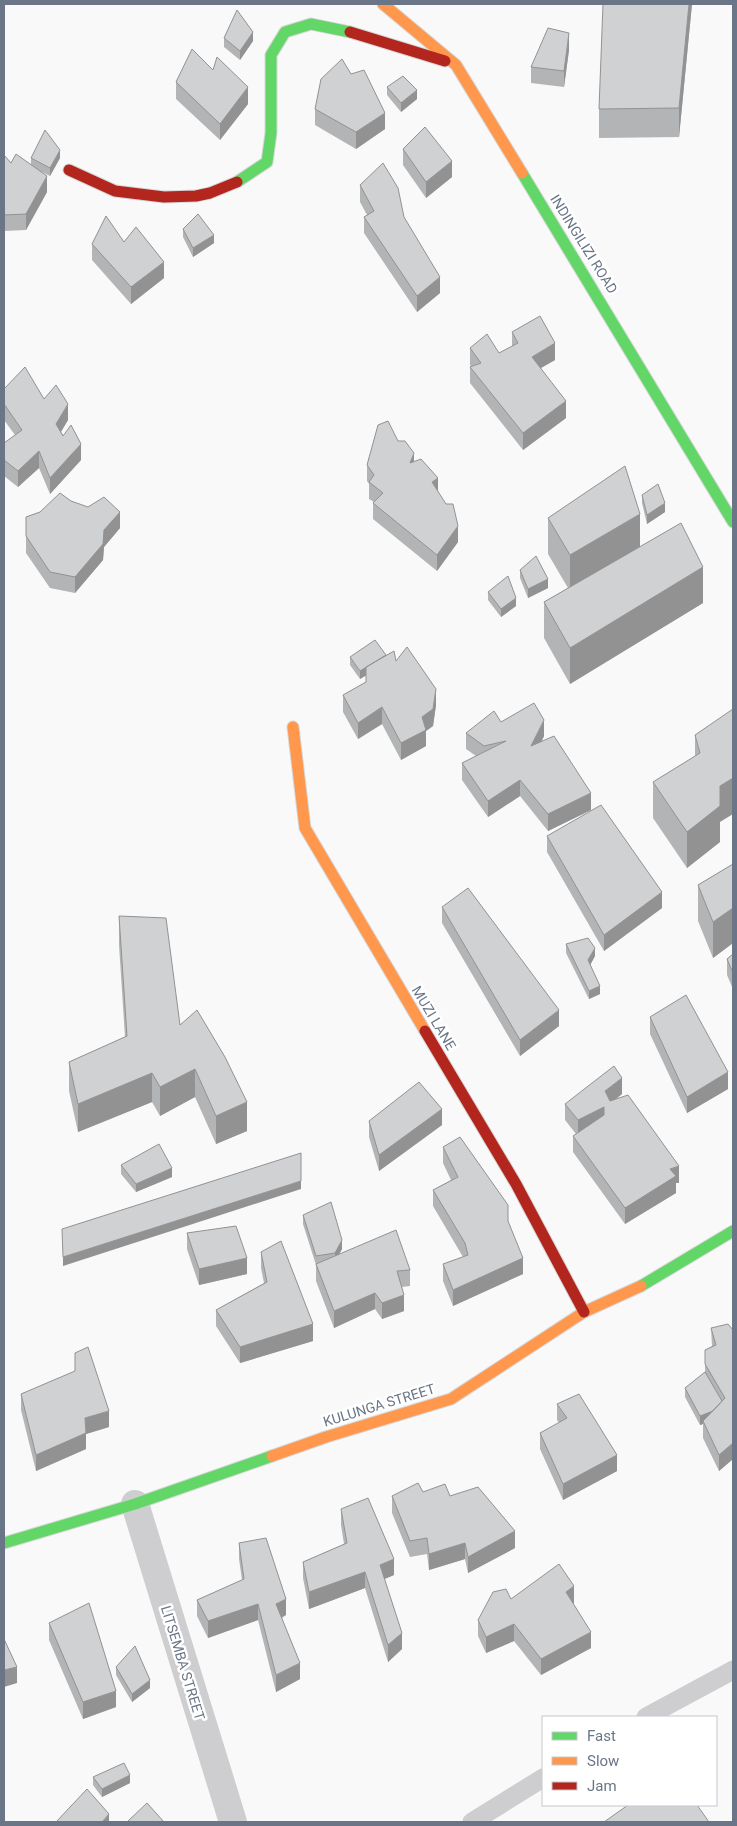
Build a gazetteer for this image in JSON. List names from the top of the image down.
{
  "streets": {
    "street": [
      "INDINGILIZI ROAD",
      "MUZI LANE",
      "KULUNGA STREET",
      "LITSEMBA STREET"
    ]
  },
  "crossings": [
    ["MUZI LANE", "KULUNGA STREET"],
    ["KULUNGA STREET", "LITSEMBA STREET"]
  ],
  "legend": ["Fast", "Slow", "Jam"]
}
